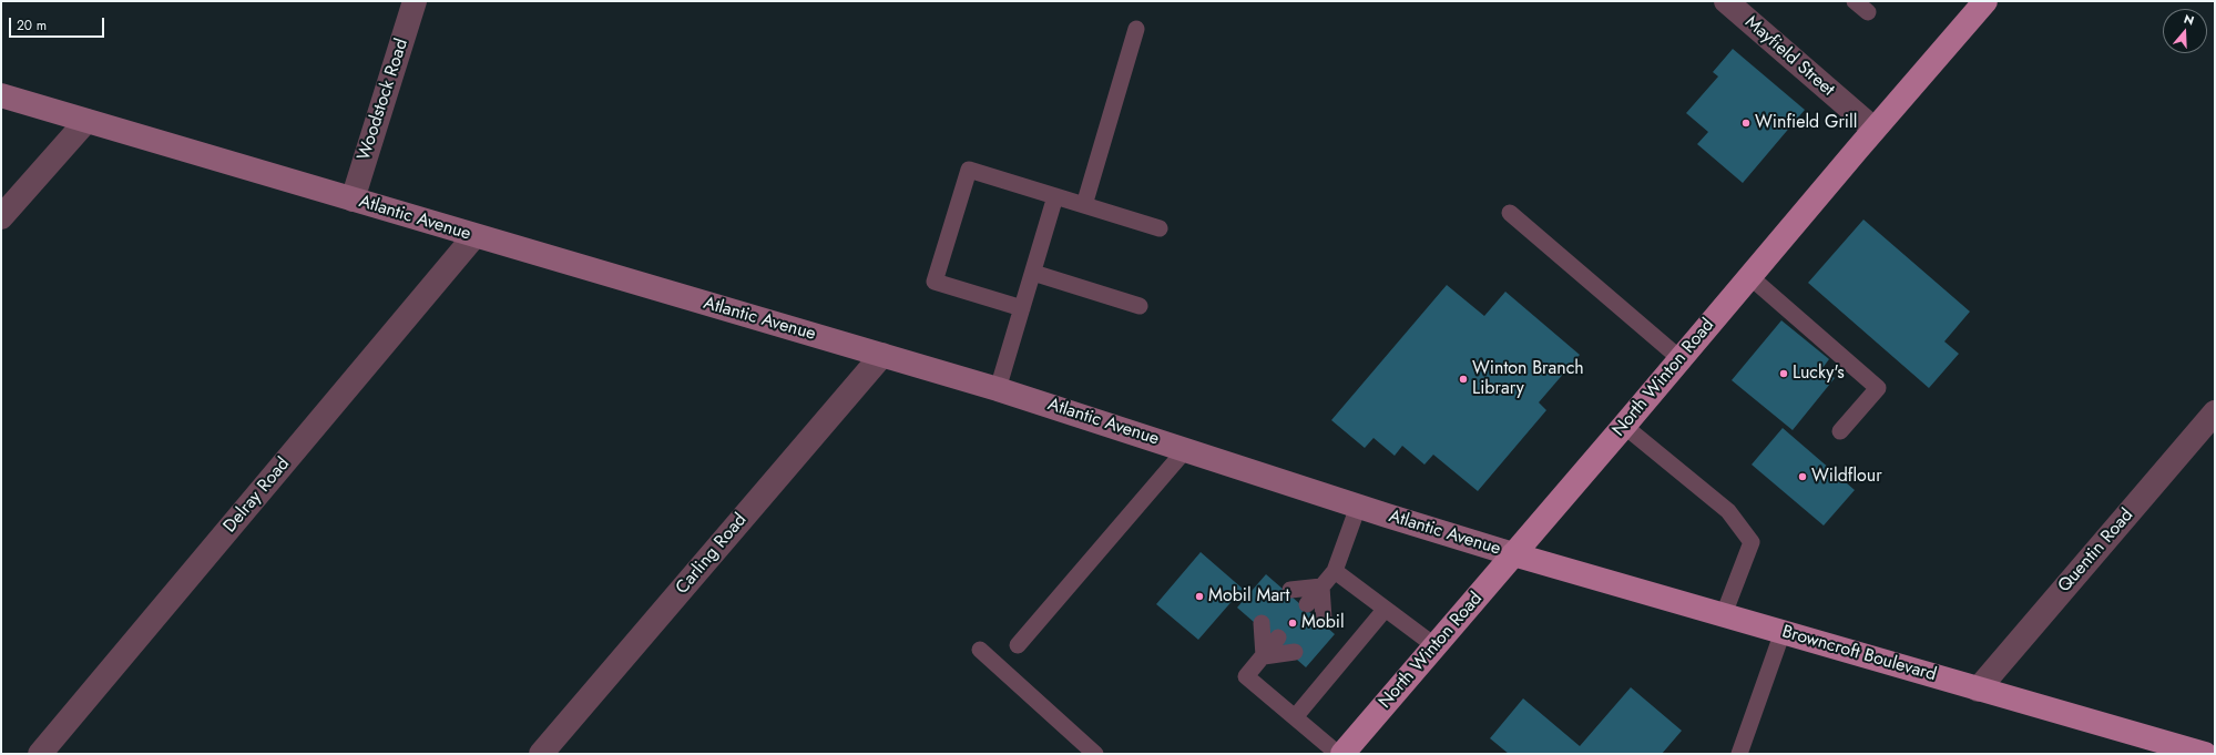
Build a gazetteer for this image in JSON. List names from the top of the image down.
{
  "streets": {
    "main road": ["Atlantic Avenue", "North Winton Road", "Browncroft Boulevard"],
    "street": [
      "Mayfield Street",
      "Woodstock Road",
      "Delray Road",
      "Quentin Road",
      "Carling Road"
    ]
  },
  "crossings": [
    ["Mayfield Street", "North Winton Road"],
    ["Woodstock Road", "Atlantic Avenue"],
    ["Atlantic Avenue", "North Winton Road"],
    ["Atlantic Avenue", "Delray Road"],
    ["Atlantic Avenue", "Carling Road"],
    ["Atlantic Avenue", "Browncroft Boulevard"],
    ["North Winton Road", "Browncroft Boulevard"],
    ["Quentin Road", "Browncroft Boulevard"]
  ],
  "places": [
    "Winfield Grill",
    "Lucky's",
    "Winton Branch Library",
    "Wildflour",
    "Mobil Mart",
    "Mobil"
  ],
  "scale_bar": "20 m",
  "north": "top"
}
